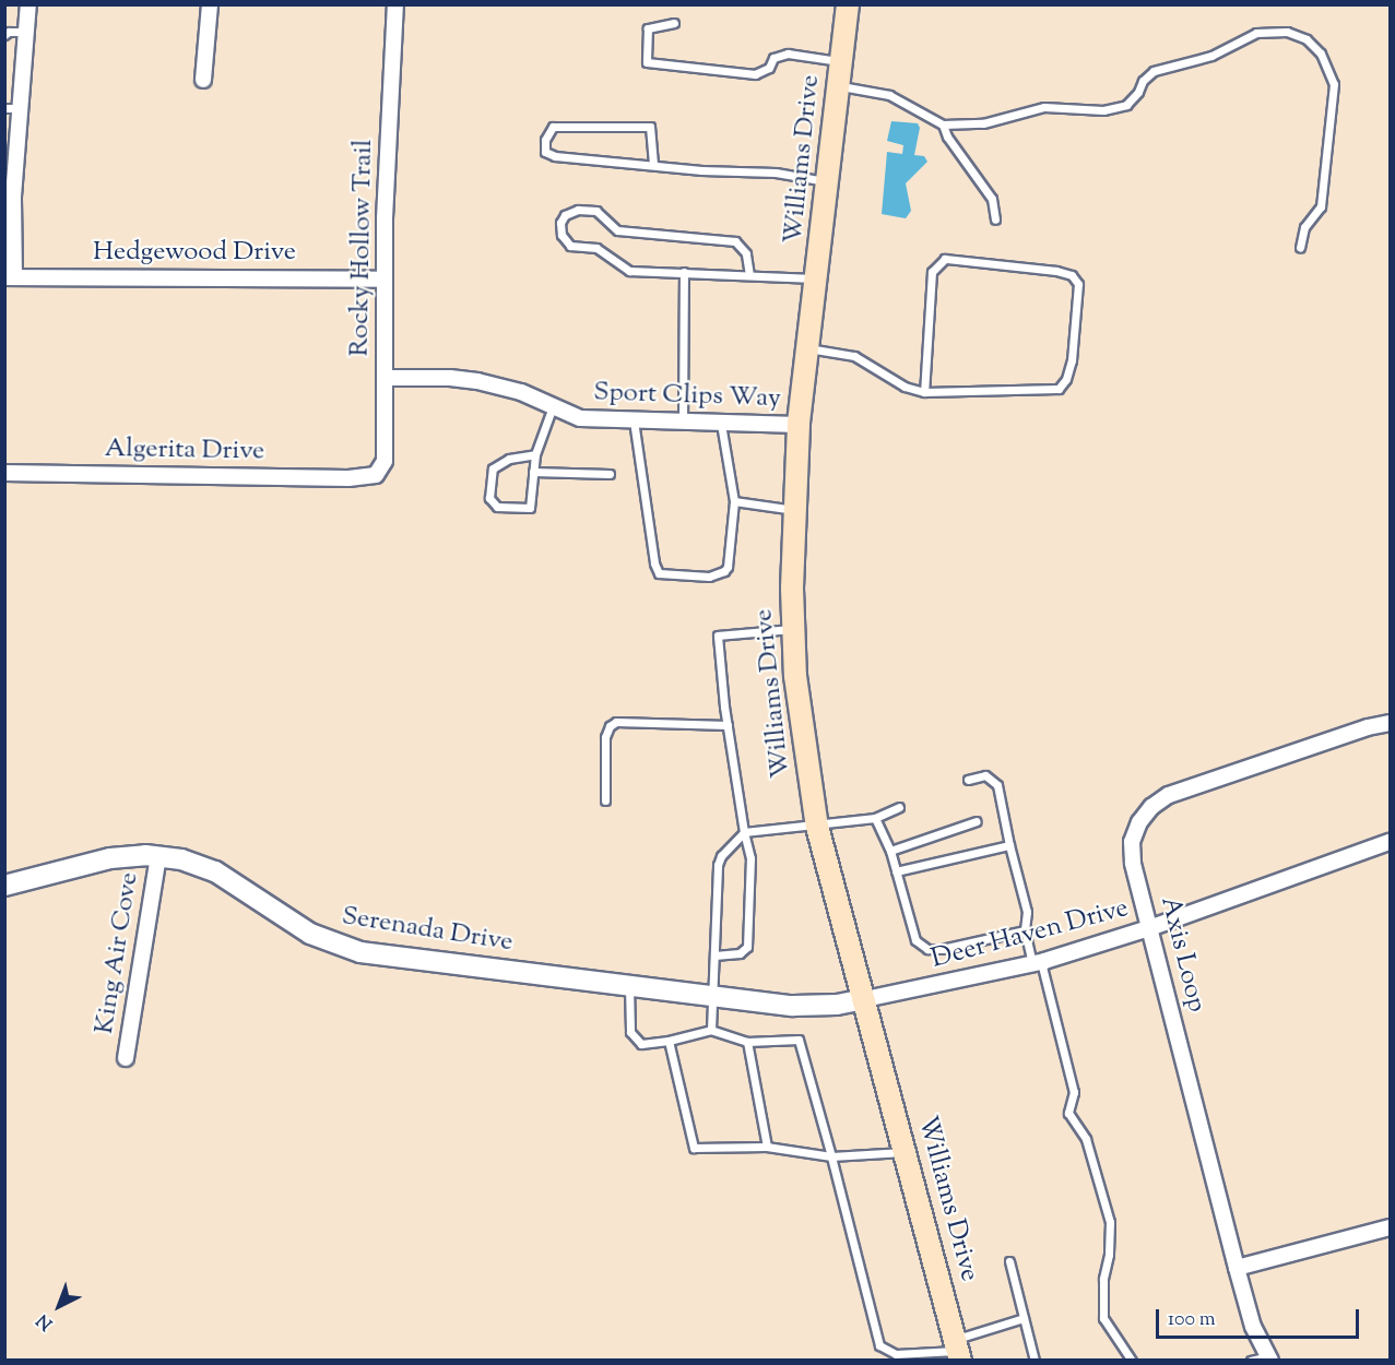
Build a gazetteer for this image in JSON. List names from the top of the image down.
{
  "streets": {
    "main road": ["Williams Drive"],
    "street": [
      "Rocky Hollow Trail",
      "Hedgewood Drive",
      "Sport Clips Way",
      "Algerita Drive",
      "Serenada Drive",
      "Deer Haven Drive",
      "King Air Cove",
      "Axis Loop"
    ]
  },
  "crossings": [
    ["Williams Drive", "Sport Clips Way"],
    ["Williams Drive", "Serenada Drive"],
    ["Williams Drive", "Deer Haven Drive"],
    ["Rocky Hollow Trail", "Hedgewood Drive"],
    ["Rocky Hollow Trail", "Sport Clips Way"],
    ["Rocky Hollow Trail", "Algerita Drive"],
    ["Serenada Drive", "Deer Haven Drive"],
    ["Serenada Drive", "King Air Cove"],
    ["Deer Haven Drive", "Axis Loop"]
  ],
  "scale_bar": "100 m",
  "north": "bottom left"
}
